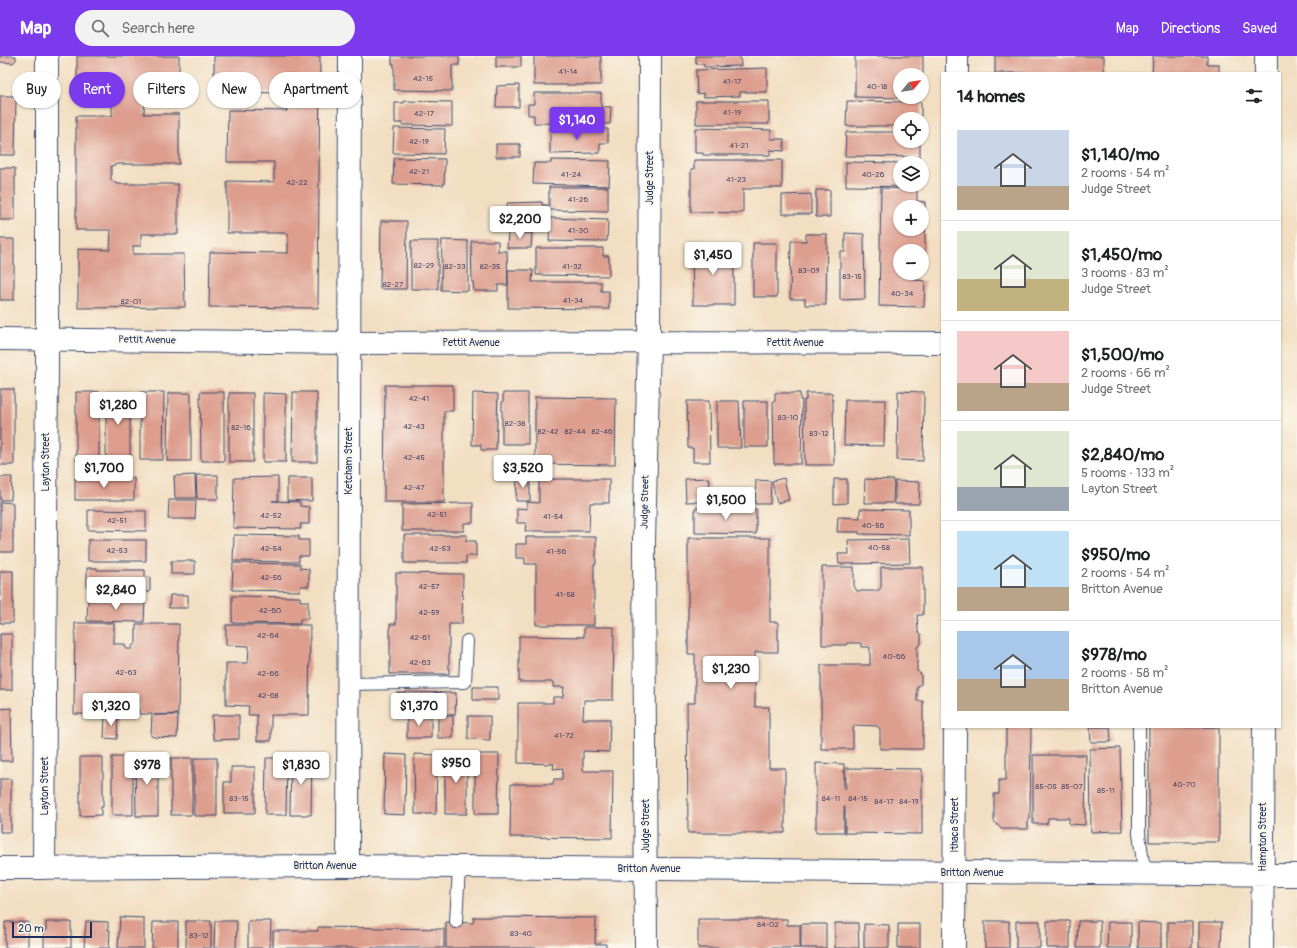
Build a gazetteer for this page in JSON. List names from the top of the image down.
{
  "streets": {
    "street": [
      "Judge Street",
      "Pettit Avenue",
      "Ketcham Street",
      "Layton Street",
      "Ithaca Street",
      "Hampton Street",
      "Britton Avenue"
    ]
  },
  "crossings": [
    ["Judge Street", "Pettit Avenue"],
    ["Judge Street", "Britton Avenue"],
    ["Pettit Avenue", "Ketcham Street"],
    ["Pettit Avenue", "Layton Street"],
    ["Ketcham Street", "Britton Avenue"],
    ["Layton Street", "Britton Avenue"],
    ["Ithaca Street", "Britton Avenue"],
    ["Hampton Street", "Britton Avenue"]
  ],
  "house_numbers": [
    "41-14",
    "42-15",
    "41-17",
    "40-18",
    "41-19",
    "42-17",
    "42-19",
    "41-21",
    "42-21",
    "41-24",
    "40-26",
    "41-23",
    "42-22",
    "41-26",
    "41-30",
    "82-29",
    "82-33",
    "82-35",
    "41-32",
    "83-09",
    "83-15",
    "82-27",
    "40-34",
    "41-34",
    "82-01",
    "42-41",
    "83-10",
    "82-38",
    "42-43",
    "82-16",
    "82-42",
    "82-44",
    "82-46",
    "83-12",
    "42-45",
    "42-47",
    "42-51",
    "42-52",
    "41-54",
    "42-51",
    "40-56",
    "40-58",
    "42-54",
    "42-53",
    "42-53",
    "41-56",
    "42-56",
    "42-57",
    "41-58",
    "42-60",
    "42-59",
    "42-64",
    "42-61",
    "40-66",
    "42-63",
    "42-63",
    "42-66",
    "42-68",
    "41-72",
    "40-70",
    "85-05",
    "85-07",
    "85-11",
    "83-15",
    "84-11",
    "84-15",
    "84-17",
    "84-19",
    "84-02",
    "83-40",
    "83-12"
  ],
  "scale_bar": "20 m",
  "north": "top right",
  "page": {
    "header": "Map",
    "search": "Search here",
    "nav": ["Map", "Directions", "Saved"],
    "map_buttons": ["+", "−"],
    "chip": [
      "Buy",
      "Rent",
      "Filters",
      "New",
      "Apartment"
    ],
    "heading": "14 homes",
    "price": [
      "$1,140",
      "$2,200",
      "$1,450",
      "$1,280",
      "$1,700",
      "$3,520",
      "$1,500",
      "$2,840",
      "$1,230",
      "$1,320",
      "$1,370",
      "$950",
      "$978",
      "$1,830"
    ],
    "list": [
      {
        "name": "$1,140/mo",
        "note": "2 rooms · 54 m² · Judge Street"
      },
      {
        "name": "$1,450/mo",
        "note": "3 rooms · 83 m² · Judge Street"
      },
      {
        "name": "$1,500/mo",
        "note": "2 rooms · 66 m² · Judge Street"
      },
      {
        "name": "$2,840/mo",
        "note": "5 rooms · 133 m² · Layton Street"
      },
      {
        "name": "$950/mo",
        "note": "2 rooms · 54 m² · Britton Avenue"
      },
      {
        "name": "$978/mo",
        "note": "2 rooms · 58 m² · Britton Avenue"
      }
    ],
    "scale": "20 m"
  }
}
